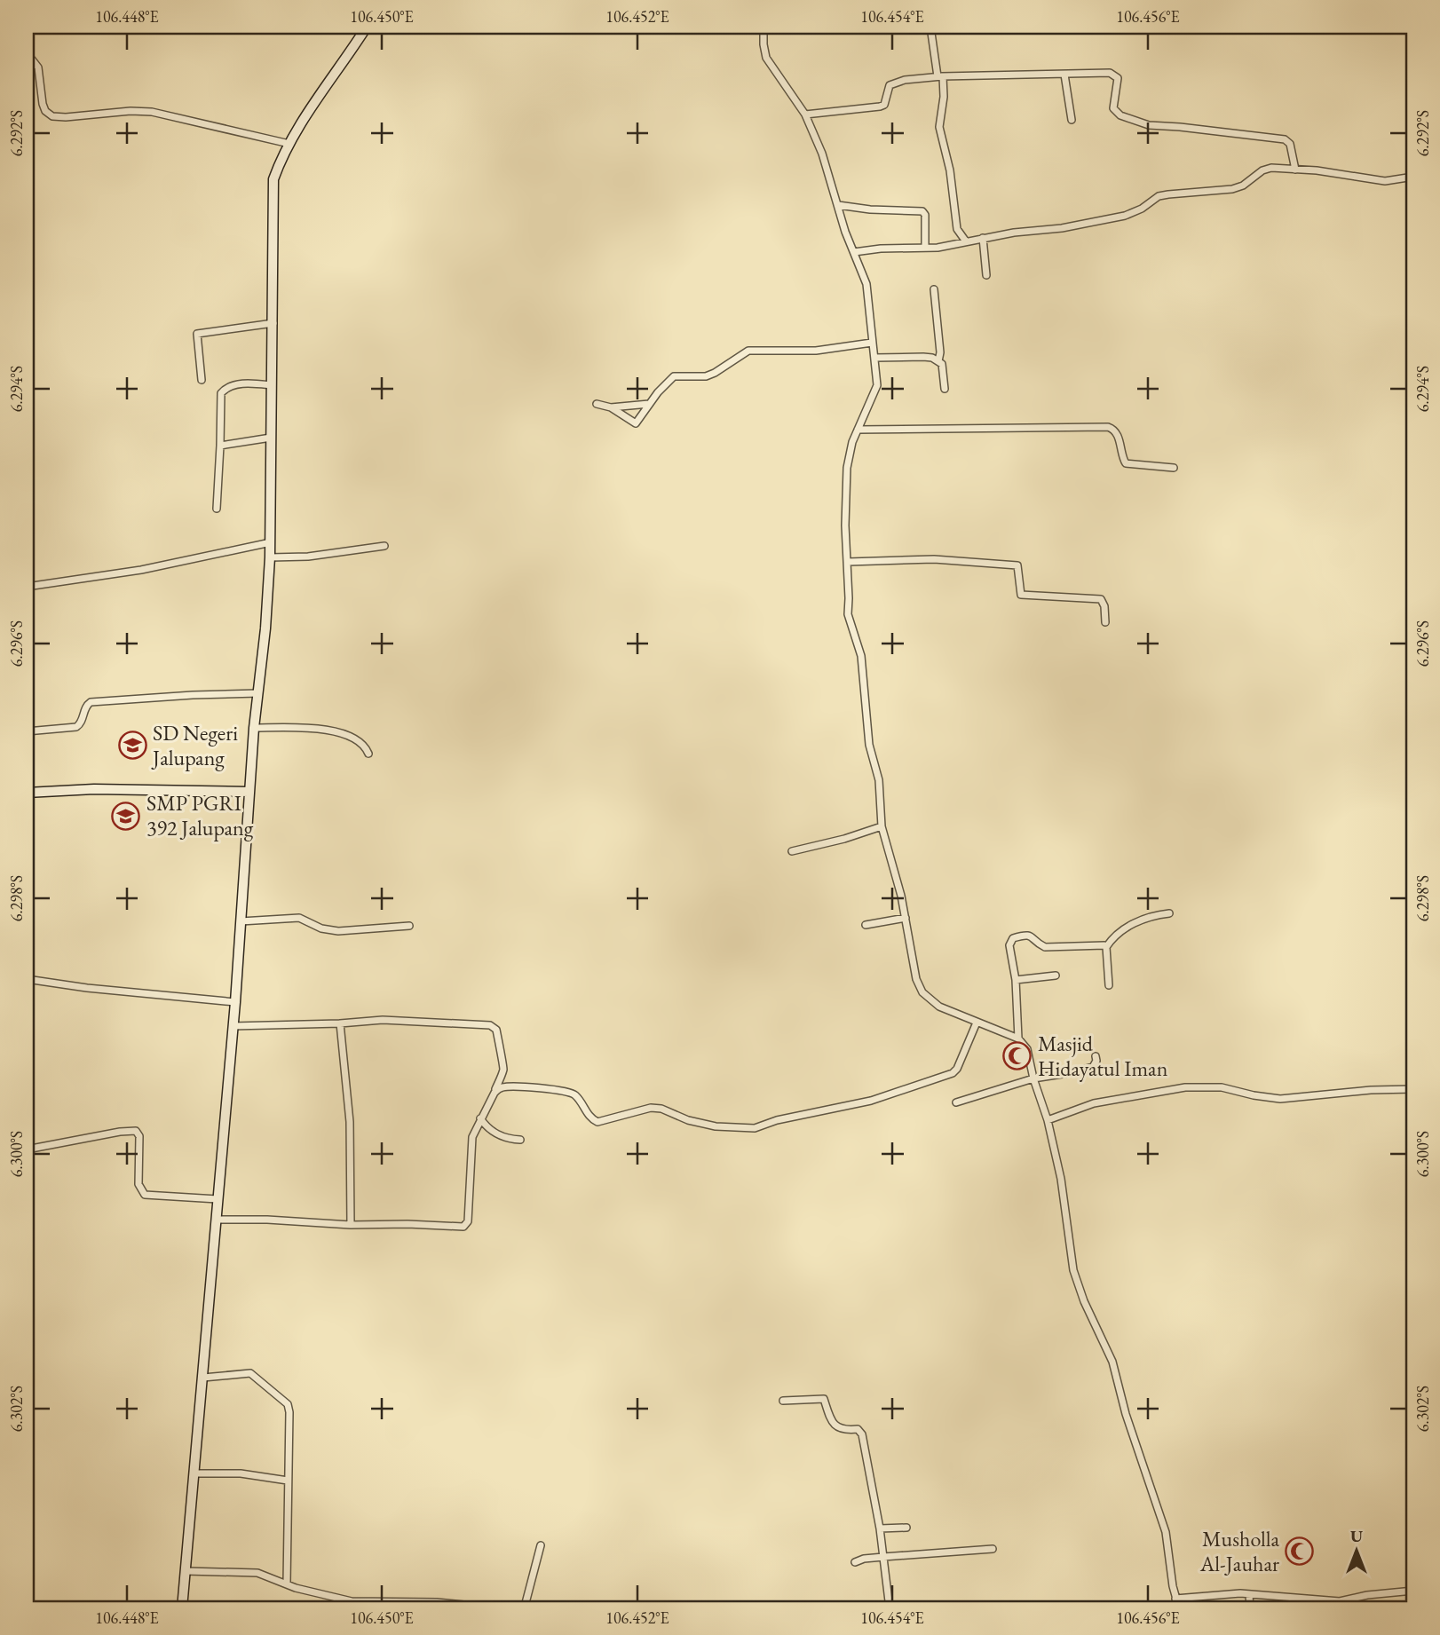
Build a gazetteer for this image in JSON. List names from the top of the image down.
{
  "places": {
    "school or university": ["SD Negeri Jalupang", "SMP PGRI 392 Jalupang"],
    "mosque": ["Masjid Hidayatul Iman", "Musholla Al-Jauhar"]
  },
  "north": "top",
  "coordinates": [
    "106.448°E",
    "106.450°E",
    "106.452°E",
    "106.454°E",
    "106.456°E",
    "6.292°S",
    "6.294°S",
    "6.296°S",
    "6.298°S",
    "6.300°S",
    "6.302°S"
  ]
}
